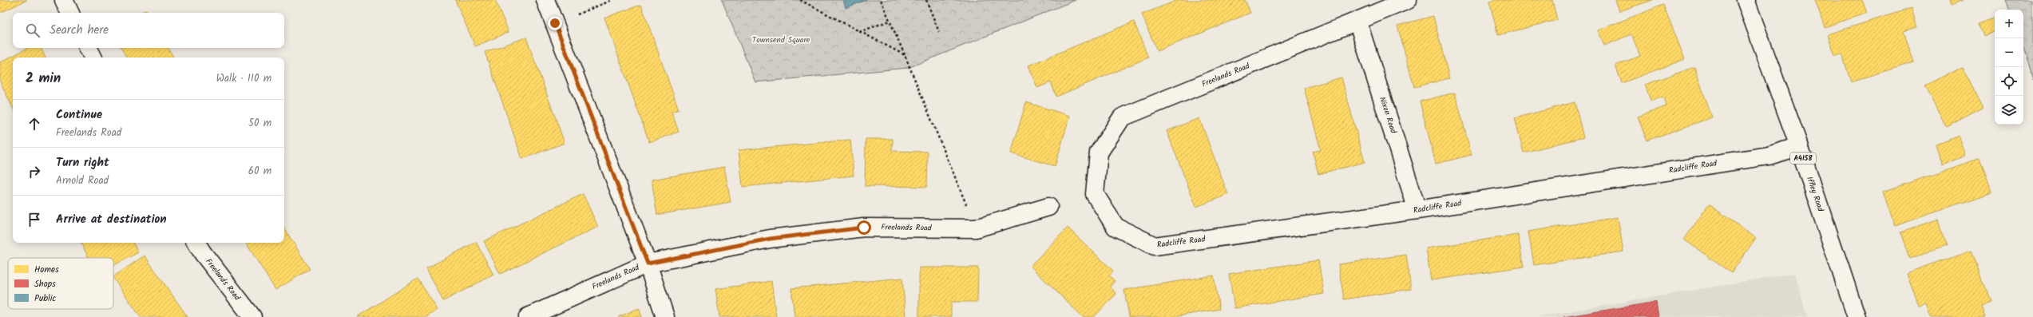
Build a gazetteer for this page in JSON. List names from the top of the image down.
{
  "streets": {
    "street": [
      "Freelands Road",
      "Nixon Road",
      "A4158",
      "Radcliffe Road",
      "Iffley Road"
    ]
  },
  "crossings": [
    ["Freelands Road", "Nixon Road"],
    ["Freelands Road", "Radcliffe Road"],
    ["Nixon Road", "Radcliffe Road"],
    ["Radcliffe Road", "Iffley Road"]
  ],
  "parks": ["Townsend Square"],
  "legend": ["Homes", "Shops", "Public"],
  "page": {
    "map_buttons": ["+", "−"],
    "search": "Search here",
    "heading": ["2 min", "Walk · 110 m"],
    "list": [
      ["Continue", "Freelands Road", "50 m"],
      ["Turn right", "Arnold Road", "60 m"],
      "Arrive at destination"
    ]
  }
}
